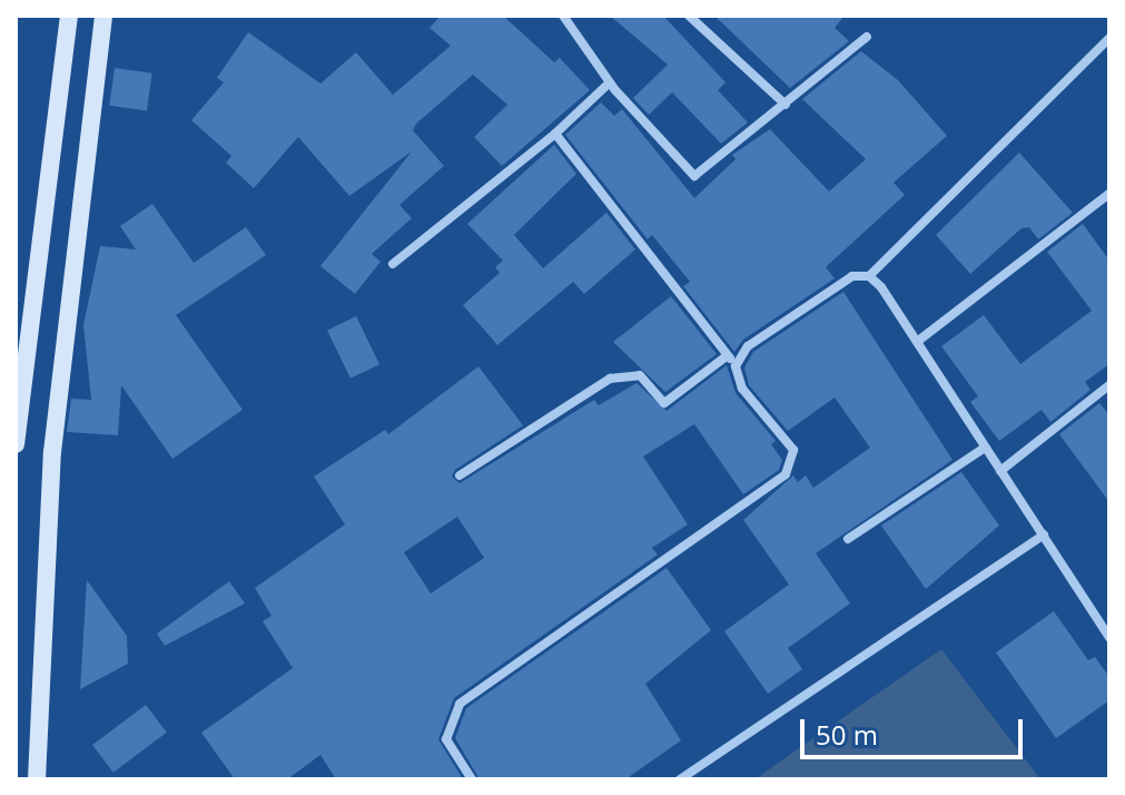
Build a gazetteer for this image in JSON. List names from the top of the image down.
{
  "scale_bar": "50 m"
}
